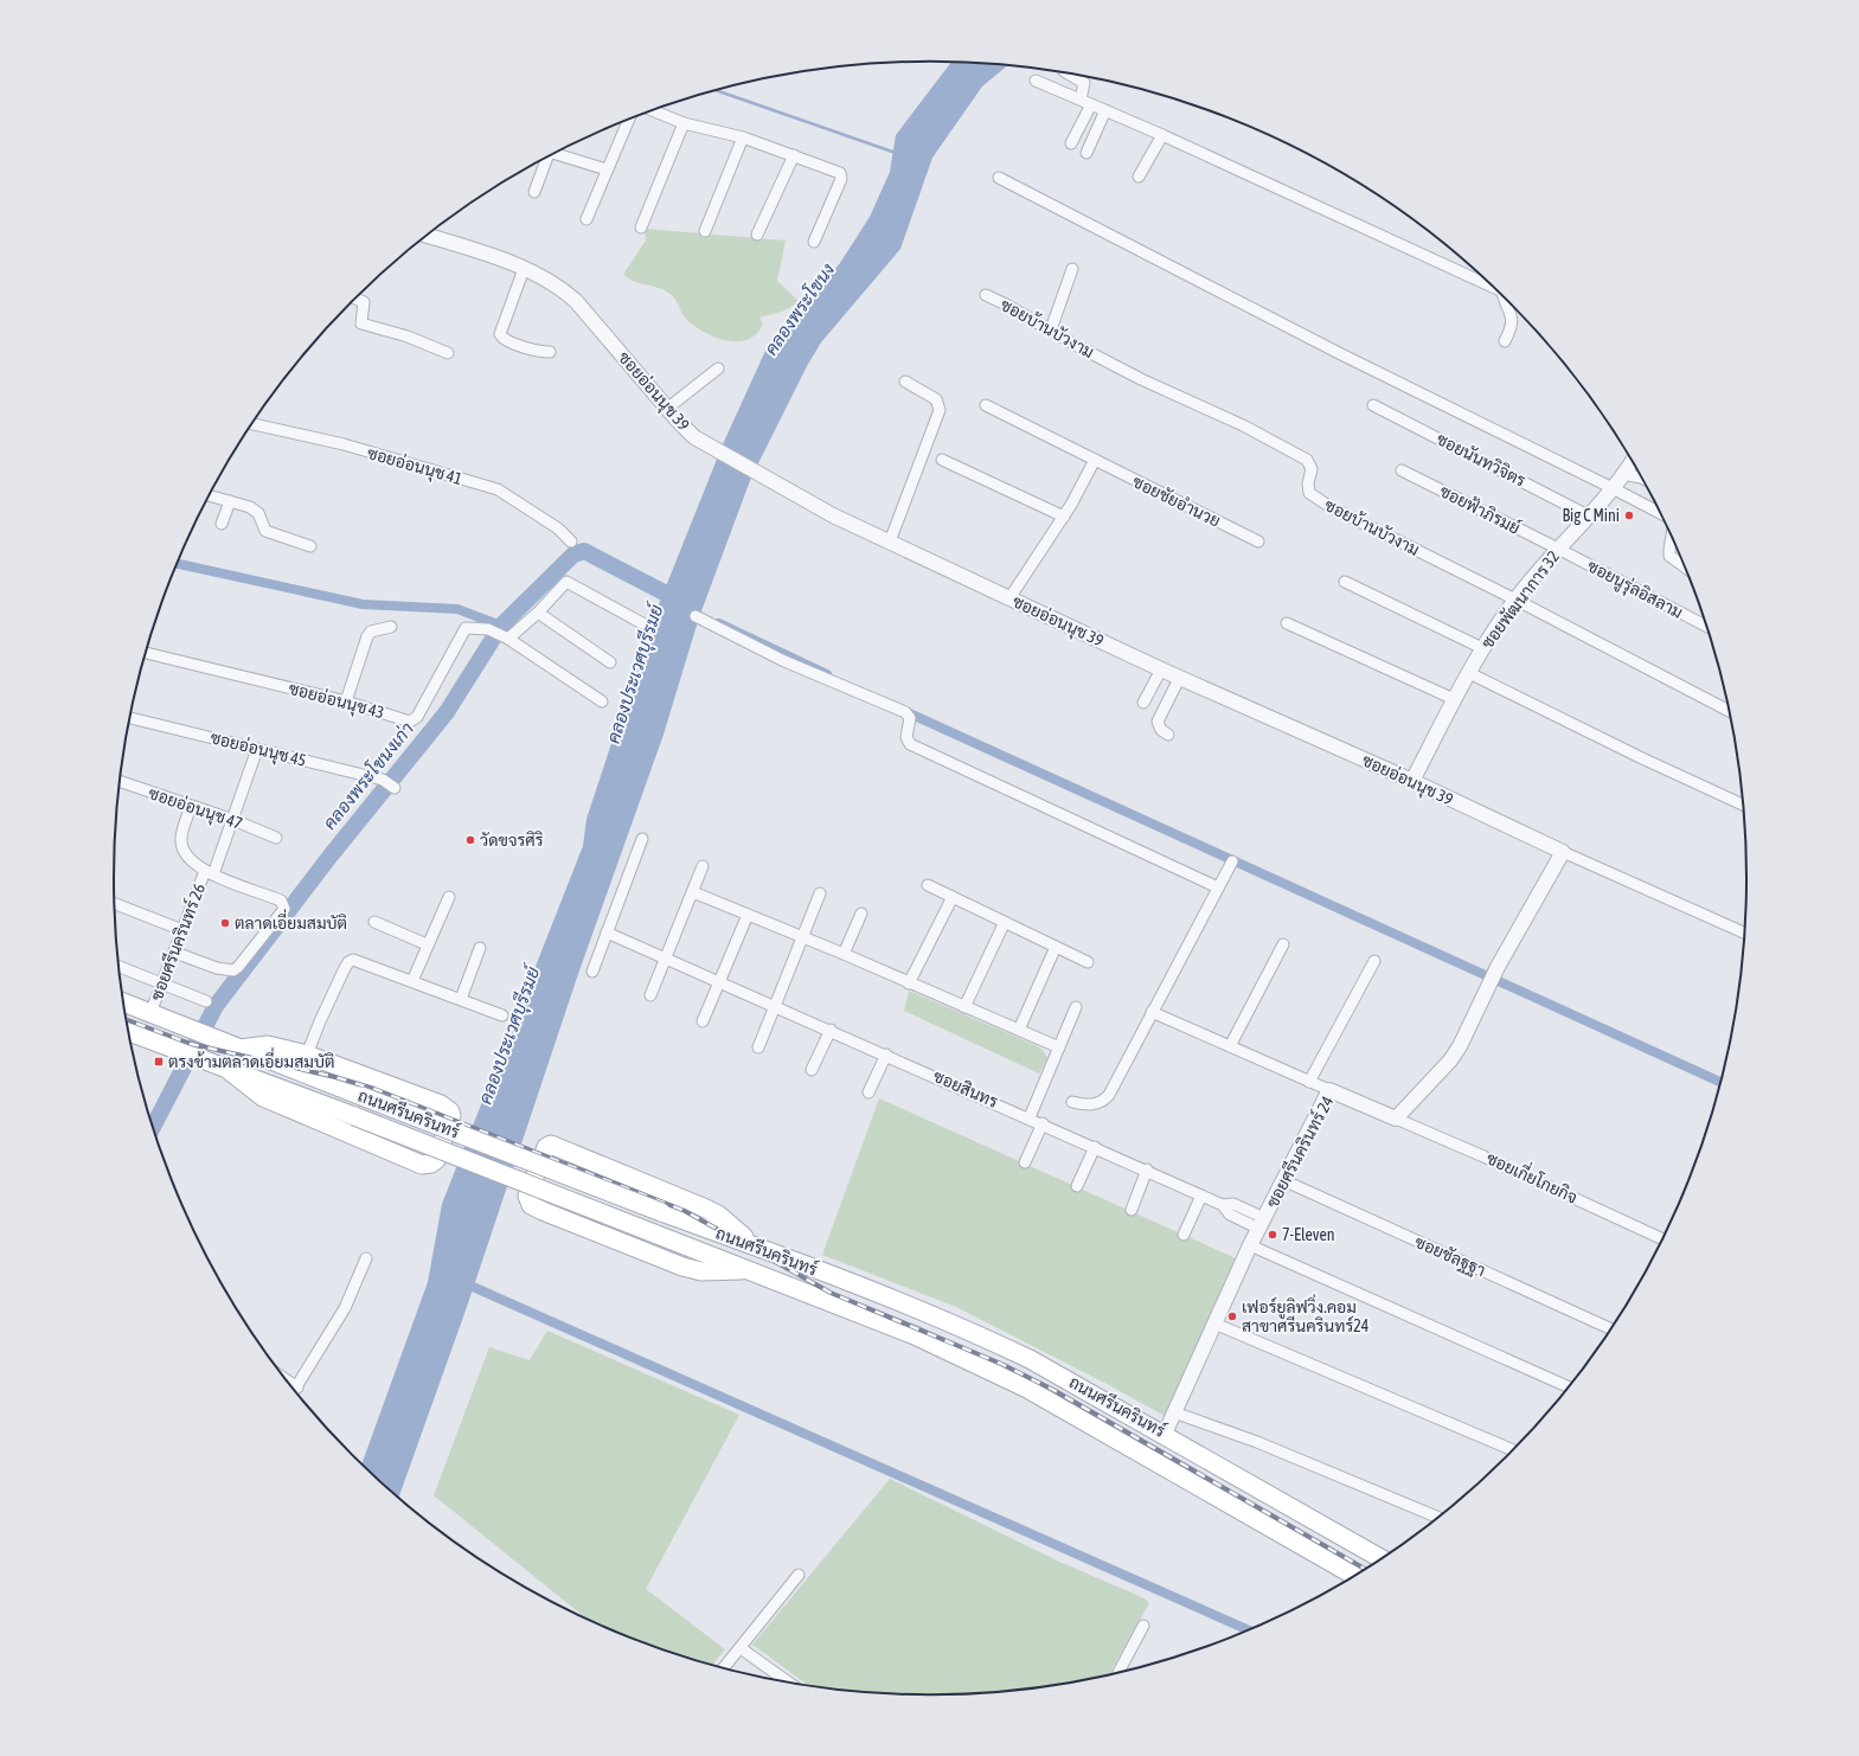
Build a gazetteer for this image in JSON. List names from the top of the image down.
{
  "streets": {
    "main road": ["ถนนศรีนครินทร์"],
    "street": [
      "ซอยบ้านบัวงาม",
      "ซอยอ่อนนุช 39",
      "ซอยนันทวิจิตร",
      "ซอยอ่อนนุช 41",
      "ซอยชัยอำนวย",
      "ซอยฟ้าภิรมย์",
      "ซอยนูรุ่ลอิสลาม",
      "ซอยพัฒนาการ 32",
      "ซอยอ่อนนุช 43",
      "ซอยอ่อนนุช 45",
      "ซอยอ่อนนุช 47",
      "ซอยศรีนครินทร์ 26",
      "ซอยสินทร",
      "ซอยศรีนครินทร์ 24",
      "ซอยเกี่ยโกยกิจ",
      "ซอยชัลฐฐา"
    ]
  },
  "crossings": [
    ["ซอยบ้านบัวงาม", "ซอยพัฒนาการ 32"],
    ["ซอยอ่อนนุช 39", "ซอยพัฒนาการ 32"],
    ["ซอยนันทวิจิตร", "ซอยพัฒนาการ 32"],
    ["ซอยฟ้าภิรมย์", "ซอยนูรุ่ลอิสลาม"],
    ["ซอยฟ้าภิรมย์", "ซอยพัฒนาการ 32"],
    ["ซอยนูรุ่ลอิสลาม", "ซอยพัฒนาการ 32"],
    ["ซอยอ่อนนุช 45", "ซอยศรีนครินทร์ 26"],
    ["ซอยอ่อนนุช 47", "ซอยศรีนครินทร์ 26"],
    ["ซอยศรีนครินทร์ 26", "ถนนศรีนครินทร์"],
    ["ซอยสินทร", "ซอยศรีนครินทร์ 24"],
    ["ถนนศรีนครินทร์", "ซอยศรีนครินทร์ 24"],
    ["ซอยศรีนครินทร์ 24", "ซอยเกี่ยโกยกิจ"],
    ["ซอยศรีนครินทร์ 24", "ซอยชัลฐฐา"]
  ],
  "water": ["คลองพระโขนง", "คลองประเวศบุรีรมย์", "คลองพระโขนงเก่า"],
  "places": {
    "other": [
      "Big C Mini",
      "วัดขจรศิริ",
      "ตลาดเอี่ยมสมบัติ",
      "7-Eleven",
      "เฟอร์ยูลิฟวิ่ง.คอม สาขาศรีนครินทร์24"
    ],
    "transit": ["ตรงข้ามตลาดเอี่ยมสมบัติ"]
  }
}
